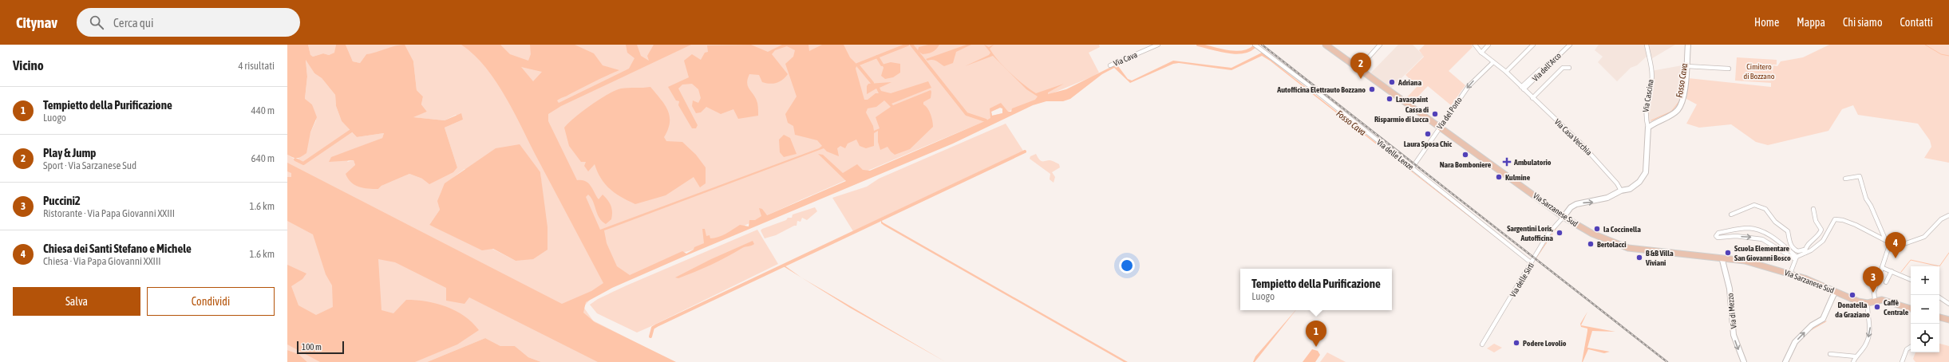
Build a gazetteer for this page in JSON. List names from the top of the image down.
{
  "streets": {
    "main road": ["Via Sarzanese Sud"],
    "street": [
      "Via Cava",
      "Via dell'Arco",
      "Via Cascina",
      "Via del Porto",
      "Via Casa Vecchia",
      "Via delle Lenze",
      "Via delle Sirti",
      "Via di Mezzo"
    ]
  },
  "crossings": [
    ["Via dell'Arco", "Via Casa Vecchia"],
    ["Via del Porto", "Via Casa Vecchia"],
    ["Via del Porto", "Via delle Lenze"],
    ["Via del Porto", "Via Sarzanese Sud"],
    ["Via delle Lenze", "Via delle Sirti"],
    ["Via Sarzanese Sud", "Via delle Sirti"],
    ["Via Sarzanese Sud", "Via di Mezzo"]
  ],
  "one_way": ["Via del Porto", "Via di Mezzo"],
  "water": ["Fosso Cava"],
  "parks": ["Cimitero di Bozzano"],
  "places": {
    "other": [
      "Adriana",
      "Autofficina Elettrauto Bozzano",
      "Lavaspaint",
      "Cassa di Risparmio di Lucca",
      "Laura Sposa Chic",
      "Nara Bomboniere",
      "Kulmine",
      "la Coccinella",
      "Sargentini Loris, Autofficina",
      "Bertolacci",
      "Scuola Elementare San Giovanni Bosco",
      "B &B Villa Viviani",
      "Donatella da Graziano",
      "Caffè Centrale",
      "Podere Lovolio"
    ],
    "health": ["Ambulatorio"]
  },
  "scale_bar": "100 m",
  "page": {
    "header": "Citynav",
    "search": "Cerca qui",
    "nav": [
      "Home",
      "Mappa",
      "Chi siamo",
      "Contatti"
    ],
    "heading": ["Vicino", "4 risultati"],
    "pins": [
      "2",
      "4",
      "3",
      "1"
    ],
    "list": [
      {
        "mark": "1",
        "name": "Tempietto della Purificazione",
        "note": "Luogo",
        "value": "440 m"
      },
      {
        "mark": "2",
        "name": "Play & Jump",
        "note": "Sport · Via Sarzanese Sud",
        "value": "640 m"
      },
      {
        "mark": "3",
        "name": "Puccini2",
        "note": "Ristorante · Via Papa Giovanni XXIII",
        "value": "1.6 km"
      },
      {
        "mark": "4",
        "name": "Chiesa dei Santi Stefano e Michele",
        "note": "Chiesa · Via Papa Giovanni XXIII",
        "value": "1.6 km"
      }
    ],
    "map_buttons": ["+", "−"],
    "popup": ["Tempietto della Purificazione", "Luogo"],
    "buttons": ["Salva", "Condividi"],
    "scale": "100 m"
  }
}
